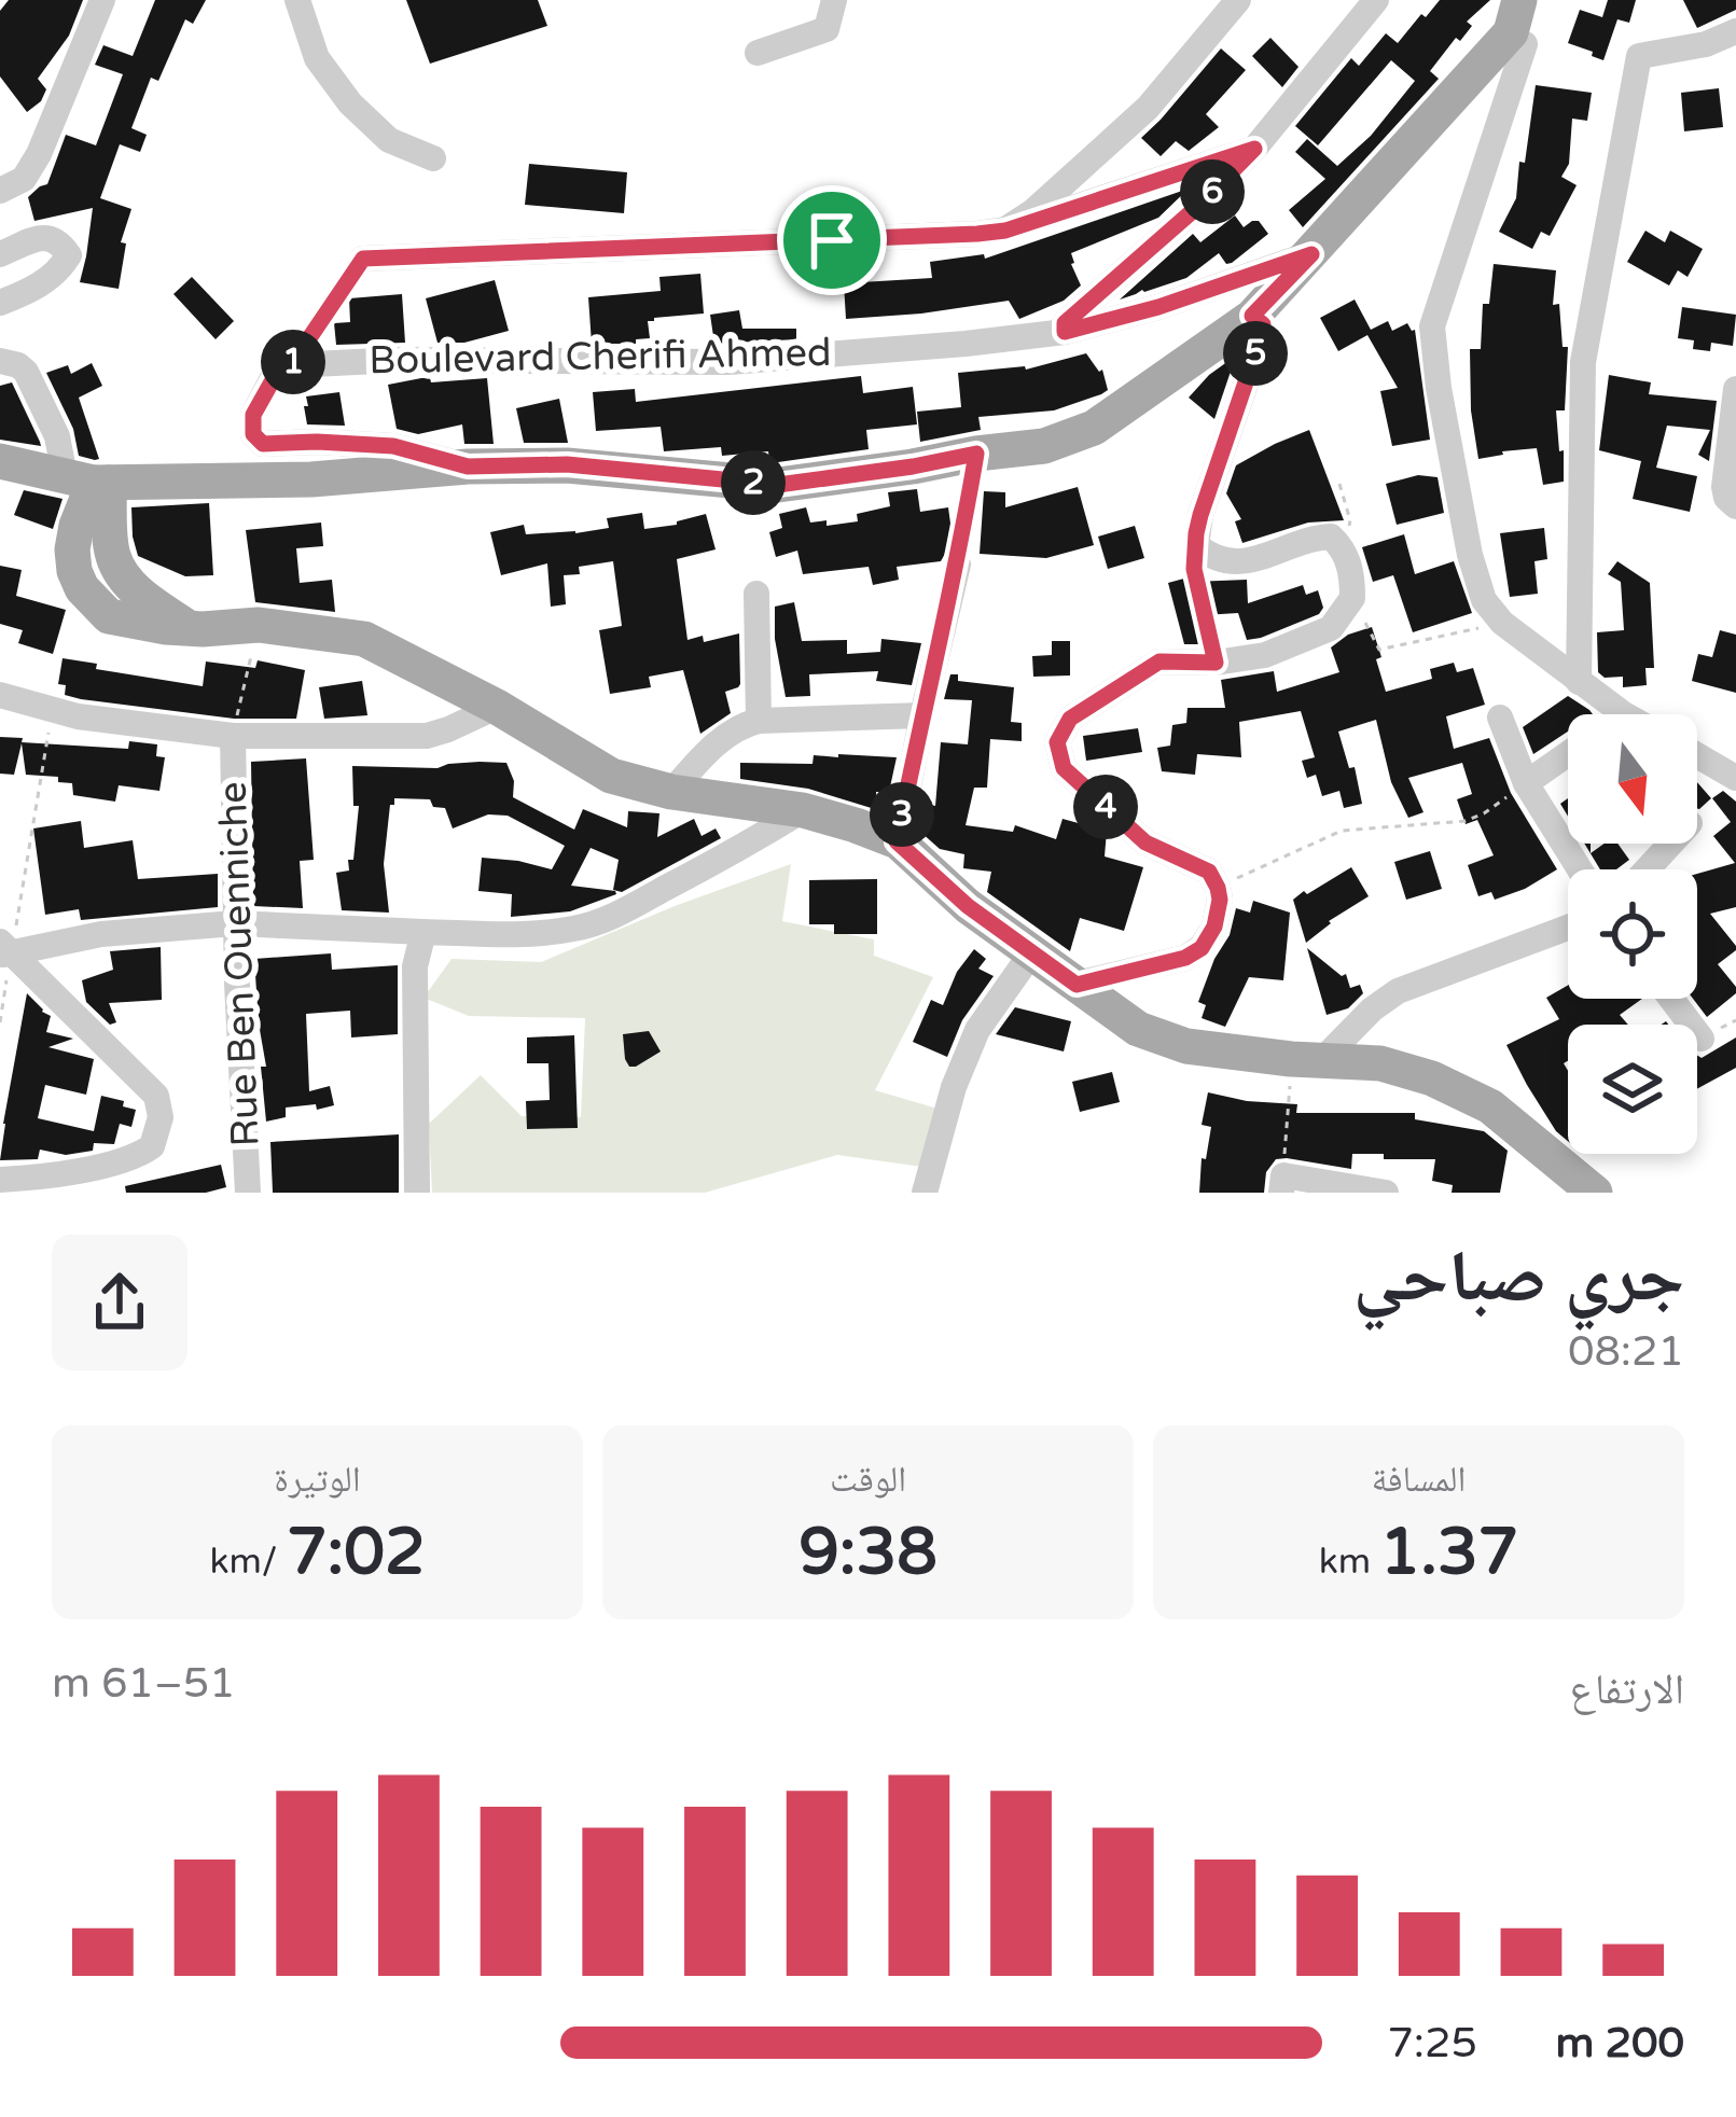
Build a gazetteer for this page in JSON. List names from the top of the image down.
{
  "streets": {
    "street": ["Boulevard Cherifi Ahmed", "Rue Ben Ouenniche"]
  },
  "north": "bottom",
  "page": {
    "pins": [
      "6",
      "5",
      "1",
      "2",
      "4",
      "3"
    ],
    "heading": ["جري صباحي", "08:21"],
    "stats": [
      ["المسافة", "1.37 km"],
      ["الوقت", "9:38"],
      ["الوتيرة", "7:02 /km"]
    ],
    "chart": ["الارتفاع", "51–61 m"],
    "list": [
      {
        "name": "200 m",
        "note": "7:25"
      }
    ]
  }
}
